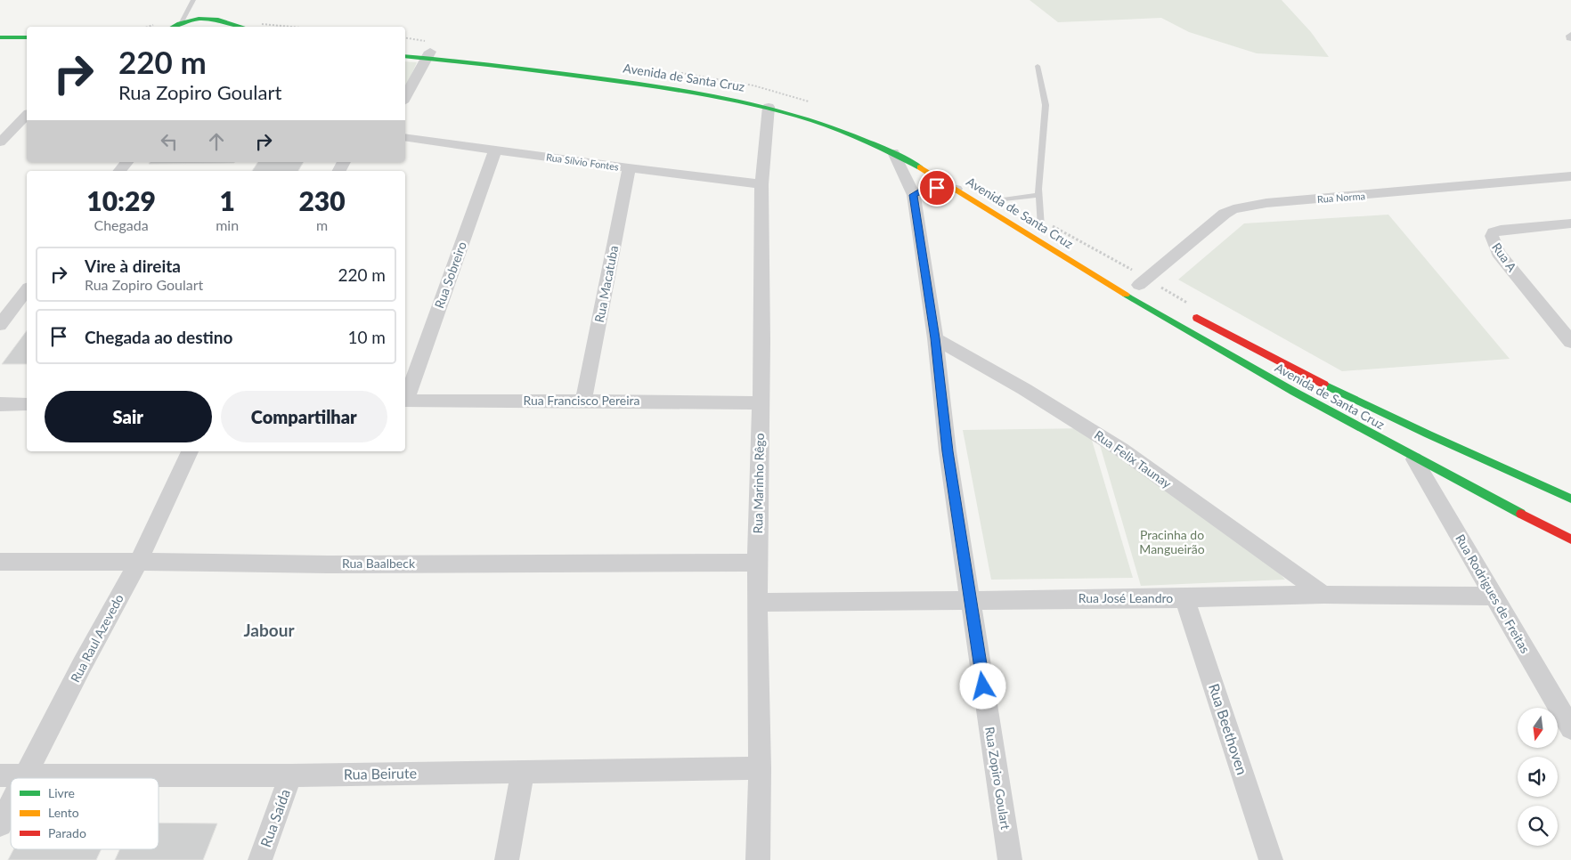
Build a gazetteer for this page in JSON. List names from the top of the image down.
{
  "streets": {
    "main road": ["Avenida de Santa Cruz"],
    "street": [
      "Rua Sílvio Fontes",
      "Rua Norma",
      "Rua A",
      "Rua Sobreiro",
      "Rua Macatuba",
      "Rua Francisco Pereira",
      "Rua Felix Taunay",
      "Rua Marinho Rêgo",
      "Rua Baalbeck",
      "Rua Rodrigues de Freitas",
      "Rua José Leandro",
      "Rua Raul Azevedo",
      "Rua Beethoven",
      "Rua Beirute",
      "Rua Zopiro Goulart",
      "Rua Saída"
    ]
  },
  "crossings": [
    ["Avenida de Santa Cruz", "Rua Marinho Rêgo"],
    ["Avenida de Santa Cruz", "Rua Rodrigues de Freitas"],
    ["Avenida de Santa Cruz", "Rua Zopiro Goulart"],
    ["Rua Sílvio Fontes", "Rua Sobreiro"],
    ["Rua Sílvio Fontes", "Rua Macatuba"],
    ["Rua Sílvio Fontes", "Rua Marinho Rêgo"],
    ["Rua Macatuba", "Rua Francisco Pereira"],
    ["Rua Francisco Pereira", "Rua Marinho Rêgo"],
    ["Rua Felix Taunay", "Rua José Leandro"],
    ["Rua Felix Taunay", "Rua Zopiro Goulart"],
    ["Rua Marinho Rêgo", "Rua Baalbeck"],
    ["Rua Marinho Rêgo", "Rua José Leandro"],
    ["Rua Marinho Rêgo", "Rua Beirute"],
    ["Rua Baalbeck", "Rua Raul Azevedo"],
    ["Rua Rodrigues de Freitas", "Rua José Leandro"],
    ["Rua José Leandro", "Rua Beethoven"],
    ["Rua José Leandro", "Rua Zopiro Goulart"],
    ["Rua Raul Azevedo", "Rua Beirute"],
    ["Rua Beirute", "Rua Saída"]
  ],
  "districts": ["Jabour"],
  "parks": ["Pracinha do Mangueirão"],
  "legend": ["Livre", "Lento", "Parado"],
  "north": "bottom",
  "page": {
    "turn": ["220 m", "Rua Zopiro Goulart"],
    "eta": [
      "10:29",
      "Chegada",
      "1",
      "min",
      "230",
      "m"
    ],
    "list": [
      {
        "name": "Vire à direita",
        "note": "Rua Zopiro Goulart",
        "value": "220 m"
      },
      {
        "name": "Chegada ao destino",
        "value": "10 m"
      }
    ],
    "buttons": ["Sair", "Compartilhar"]
  }
}
